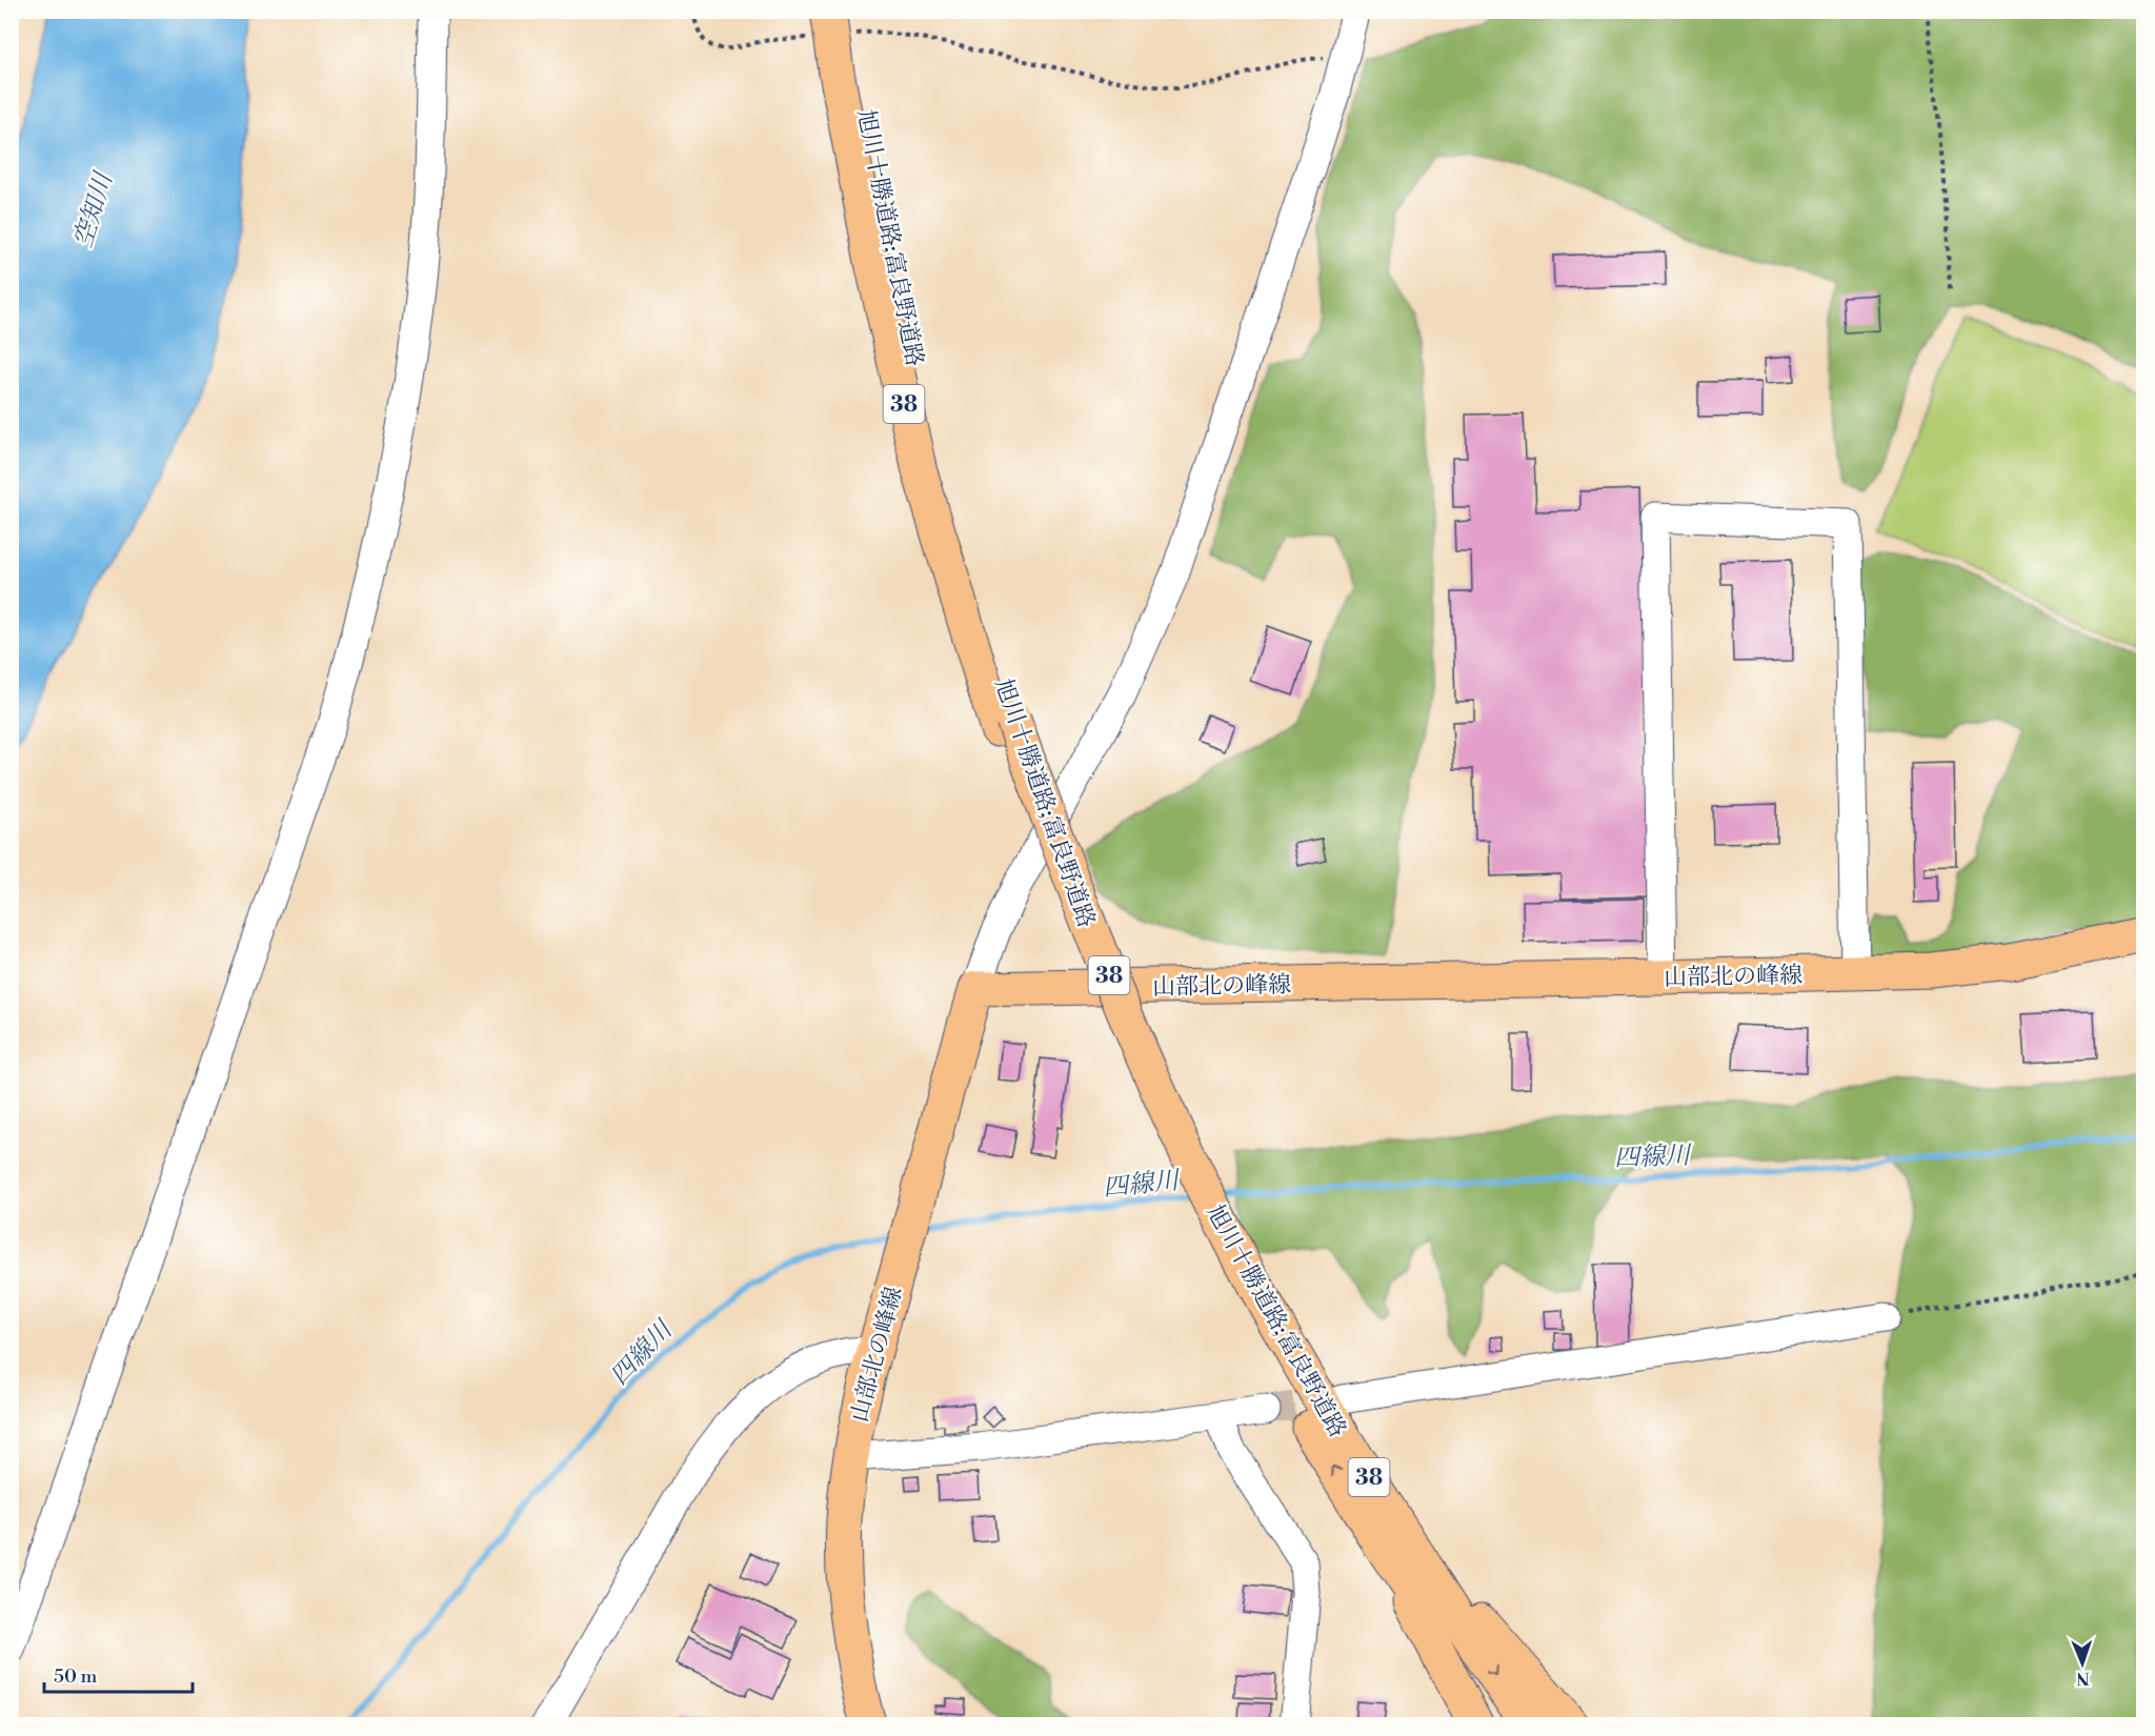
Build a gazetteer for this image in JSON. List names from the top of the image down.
{
  "streets": {
    "main road": ["旭川十勝道路;富良野道路", "38", "山部北の峰線"]
  },
  "crossings": [
    ["旭川十勝道路;富良野道路", "38"]
  ],
  "water": ["空知川", "四線川"],
  "scale_bar": "50 m",
  "north": "bottom"
}
